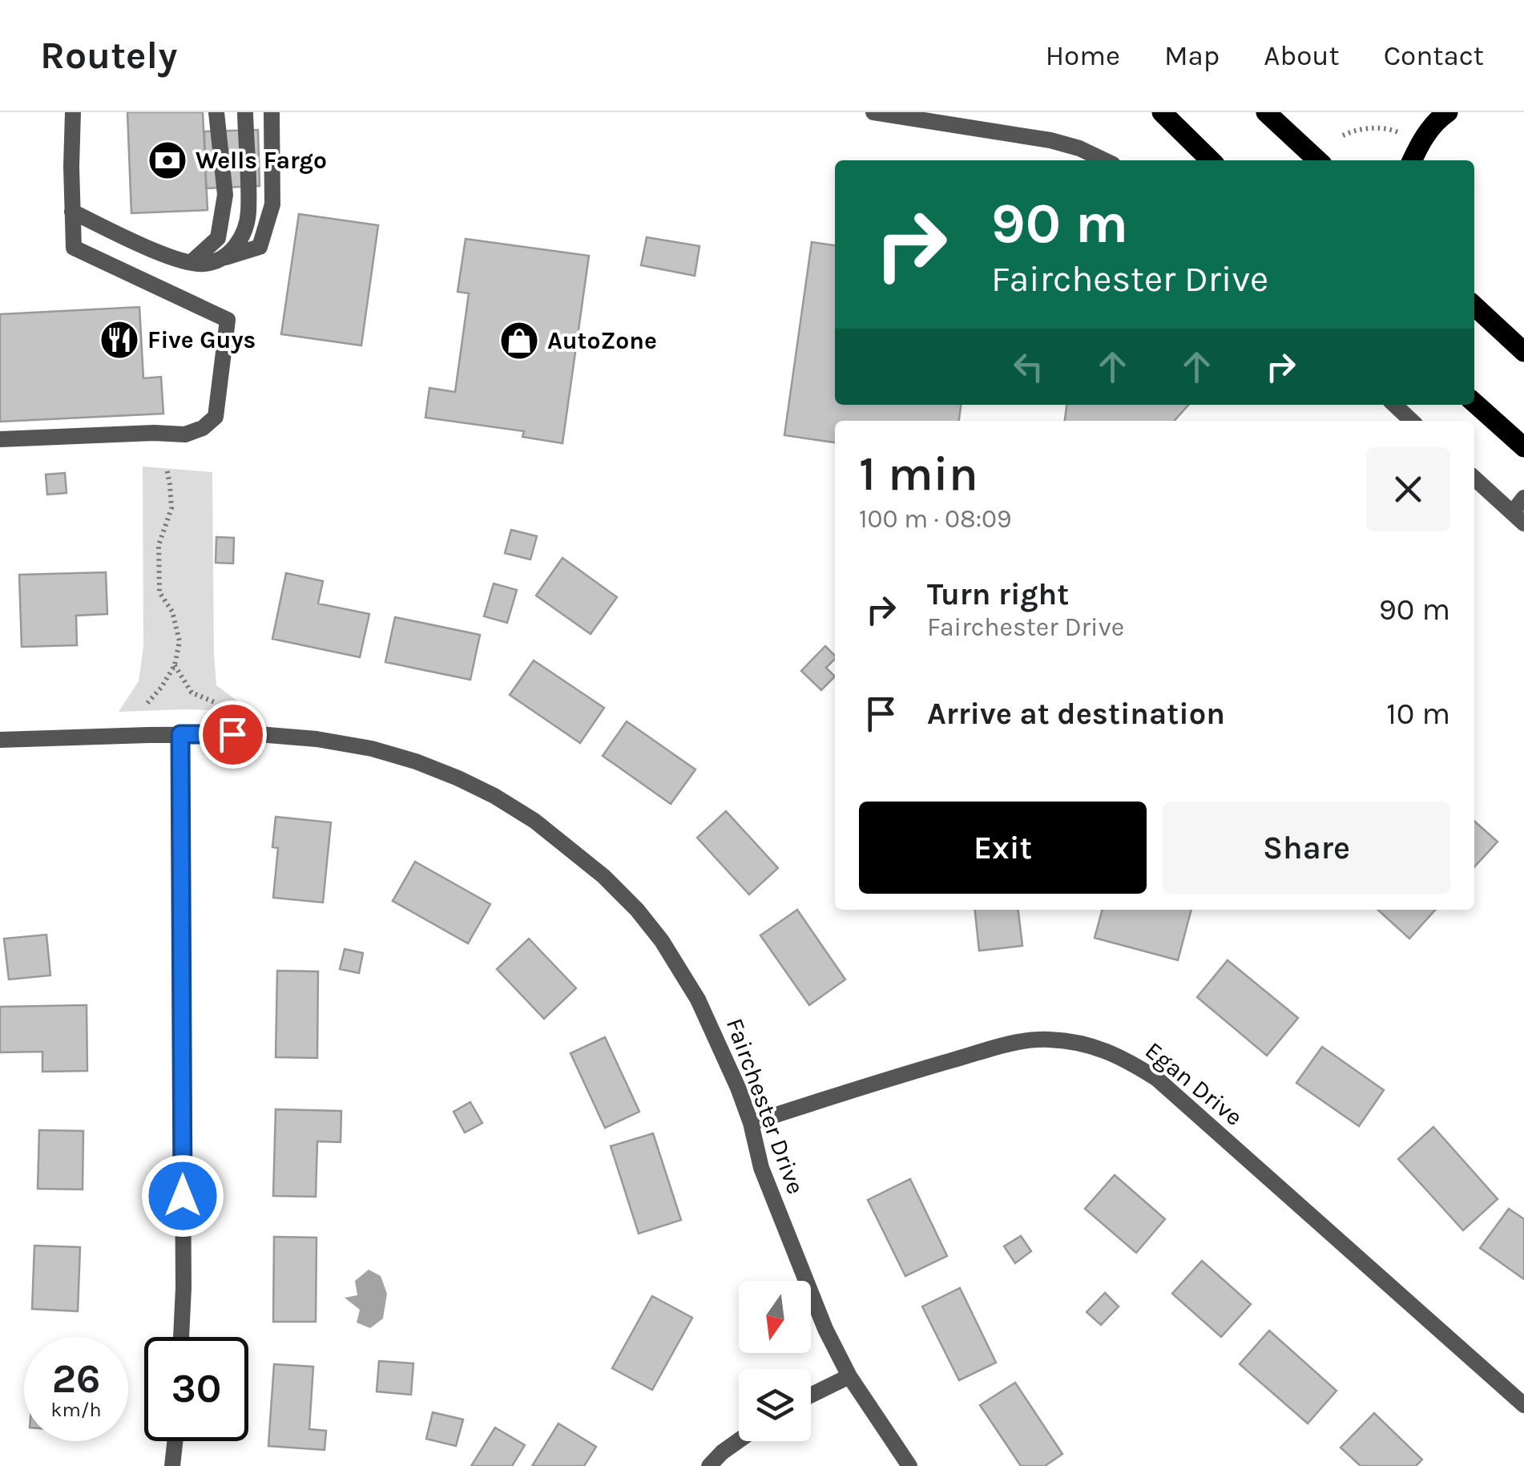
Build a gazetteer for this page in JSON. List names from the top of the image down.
{
  "streets": {
    "street": ["Egan Drive", "Fairchester Drive"]
  },
  "crossings": [
    ["Egan Drive", "Fairchester Drive"]
  ],
  "places": {
    "bank": ["Wells Fargo"],
    "restaurant": ["Five Guys"],
    "shop": ["AutoZone"]
  },
  "north": "bottom",
  "page": {
    "header": "Routely",
    "nav": [
      "Home",
      "Map",
      "About",
      "Contact"
    ],
    "turn": ["90 m", "Fairchester Drive"],
    "heading": ["1 min", "100 m · 08:09"],
    "list": [
      {
        "name": "Turn right",
        "note": "Fairchester Drive",
        "value": "90 m"
      },
      {
        "name": "Arrive at destination",
        "value": "10 m"
      }
    ],
    "buttons": ["Exit", "Share"],
    "speed": "26 km/h",
    "limit": "30"
  }
}
